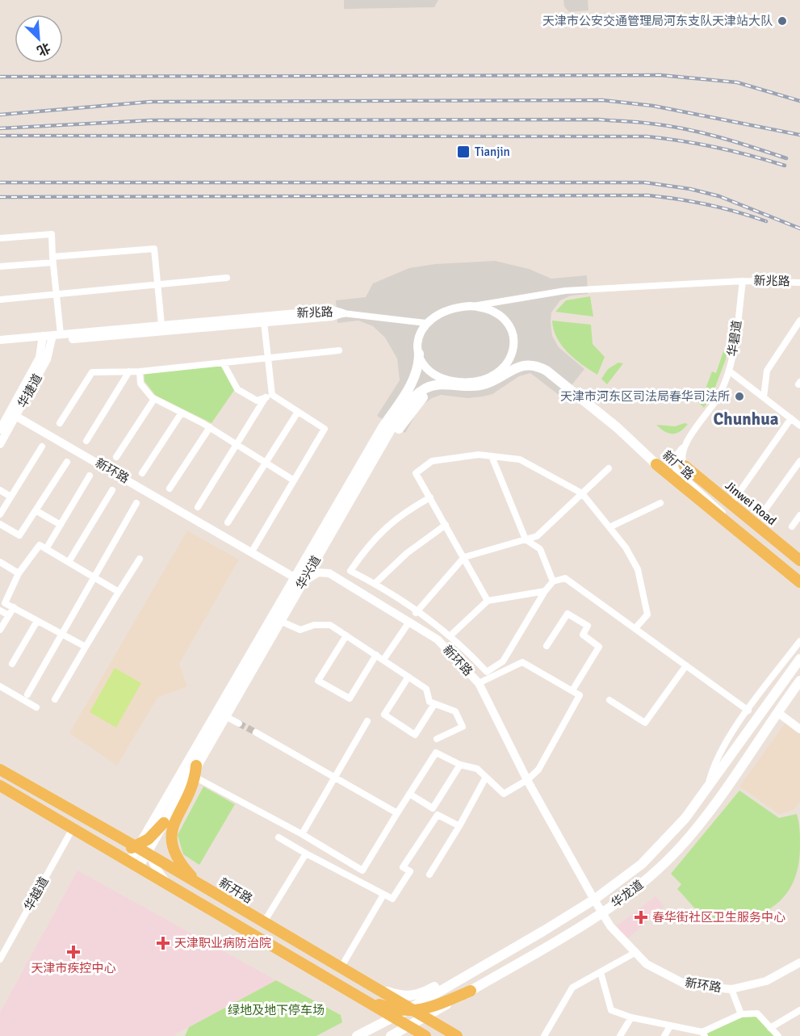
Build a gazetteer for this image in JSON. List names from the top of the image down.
{
  "streets": {
    "main road": [
      "新广路",
      "Jinwei Road",
      "华兴道",
      "新开路",
      "华龙道"
    ],
    "street": [
      "新兆路",
      "华碧道",
      "华捷道",
      "新环路",
      "华越道"
    ]
  },
  "crossings": [
    ["新兆路", "华碧道"],
    ["新兆路", "华捷道"],
    ["新兆路", "华兴道"],
    ["华碧道", "新广路"],
    ["华捷道", "新环路"],
    ["新广路", "华兴道"],
    ["新环路", "华兴道"],
    ["新环路", "华龙道"],
    ["新开路", "华龙道"]
  ],
  "districts": ["Chunhua"],
  "parks": ["绿地及地下停车场"],
  "places": {
    "other": ["天津市公安交通管理局河东支队天津站大队", "天津市河东区司法局春华司法所"],
    "transit": ["Tianjin"],
    "health": ["春华街社区卫生服务中心", "天津职业病防治院", "天津市疾控中心"]
  },
  "north": "bottom right"
}
